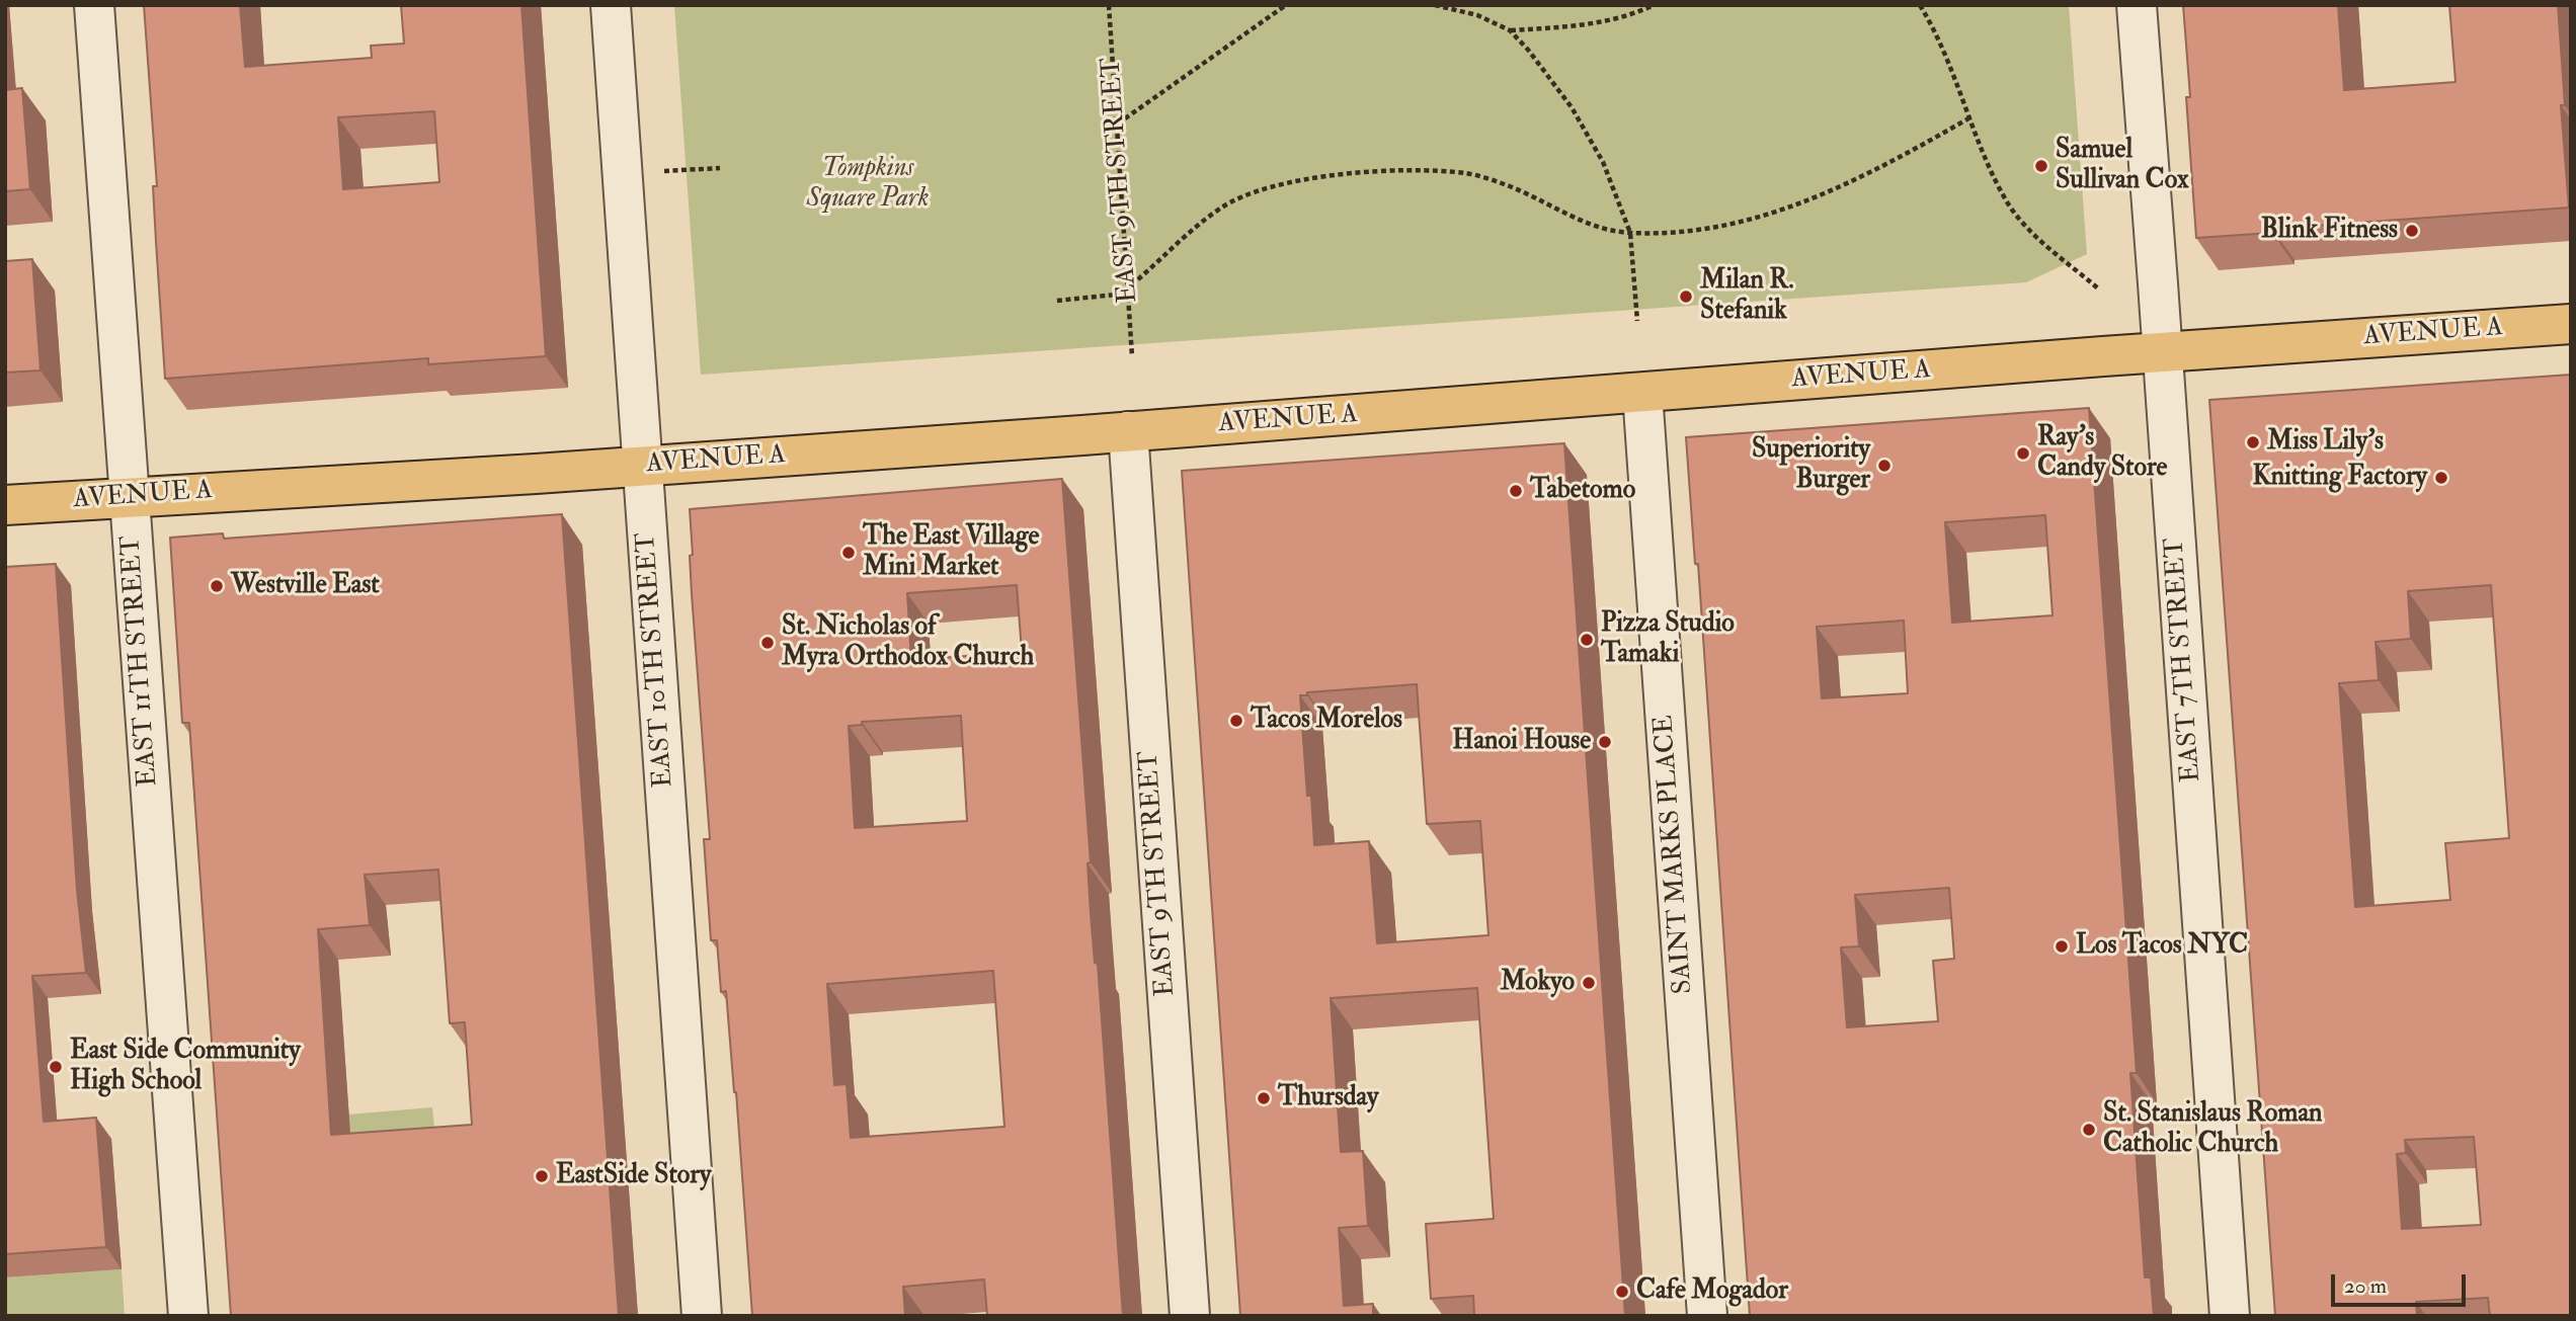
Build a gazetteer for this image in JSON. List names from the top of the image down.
{
  "streets": {
    "main road": ["AVENUE A"],
    "street": [
      "EAST 9TH STREET",
      "EAST 10TH STREET",
      "EAST 7TH STREET",
      "EAST 11TH STREET",
      "SAINT MARKS PLACE"
    ]
  },
  "crossings": [
    ["EAST 9TH STREET", "AVENUE A"],
    ["AVENUE A", "EAST 10TH STREET"],
    ["AVENUE A", "EAST 7TH STREET"],
    ["AVENUE A", "EAST 11TH STREET"],
    ["AVENUE A", "SAINT MARKS PLACE"]
  ],
  "parks": ["Tompkins Square Park"],
  "places": [
    "Samuel Sullivan Cox",
    "Blink Fitness",
    "Milan R. Stefanik",
    "Miss Lily’s",
    "Ray's Candy Store",
    "Superiority Burger",
    "Knitting Factory",
    "Tabetomo",
    "The East Village Mini Market",
    "Westville East",
    "Pizza Studio Tamaki",
    "St. Nicholas of Myra Orthodox Church",
    "Tacos Morelos",
    "Hanoi House",
    "Los Tacos NYC",
    "Mokyo",
    "East Side Community High School",
    "Thursday",
    "St. Stanislaus Roman Catholic Church",
    "EastSide Story",
    "Cafe Mogador"
  ],
  "scale_bar": "20 m"
}
